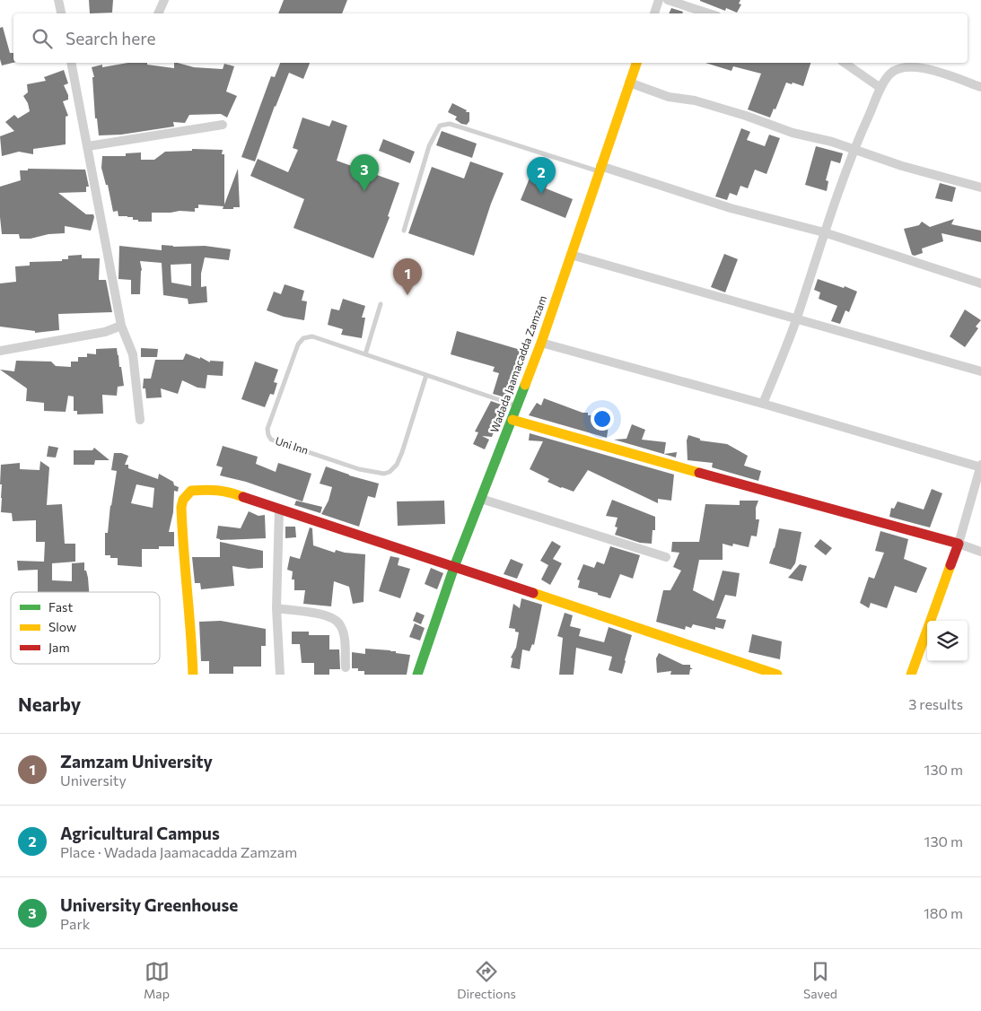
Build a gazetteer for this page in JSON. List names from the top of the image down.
{
  "streets": {
    "street": ["Wadada Jaamacadda Zamzam"],
    "lane": ["Uni Inn"]
  },
  "crossings": [
    ["Wadada Jaamacadda Zamzam", "Uni Inn"]
  ],
  "legend": ["Fast", "Slow", "Jam"],
  "page": {
    "search": "Search here",
    "pins": ["3", "2", "1"],
    "heading": ["Nearby", "3 results"],
    "list": [
      {
        "mark": "1",
        "name": "Zamzam University",
        "note": "University",
        "value": "130 m"
      },
      {
        "mark": "2",
        "name": "Agricultural Campus",
        "note": "Place · Wadada Jaamacadda Zamzam",
        "value": "130 m"
      },
      {
        "mark": "3",
        "name": "University Greenhouse",
        "note": "Park",
        "value": "180 m"
      }
    ],
    "nav": ["Map", "Directions", "Saved"]
  }
}
